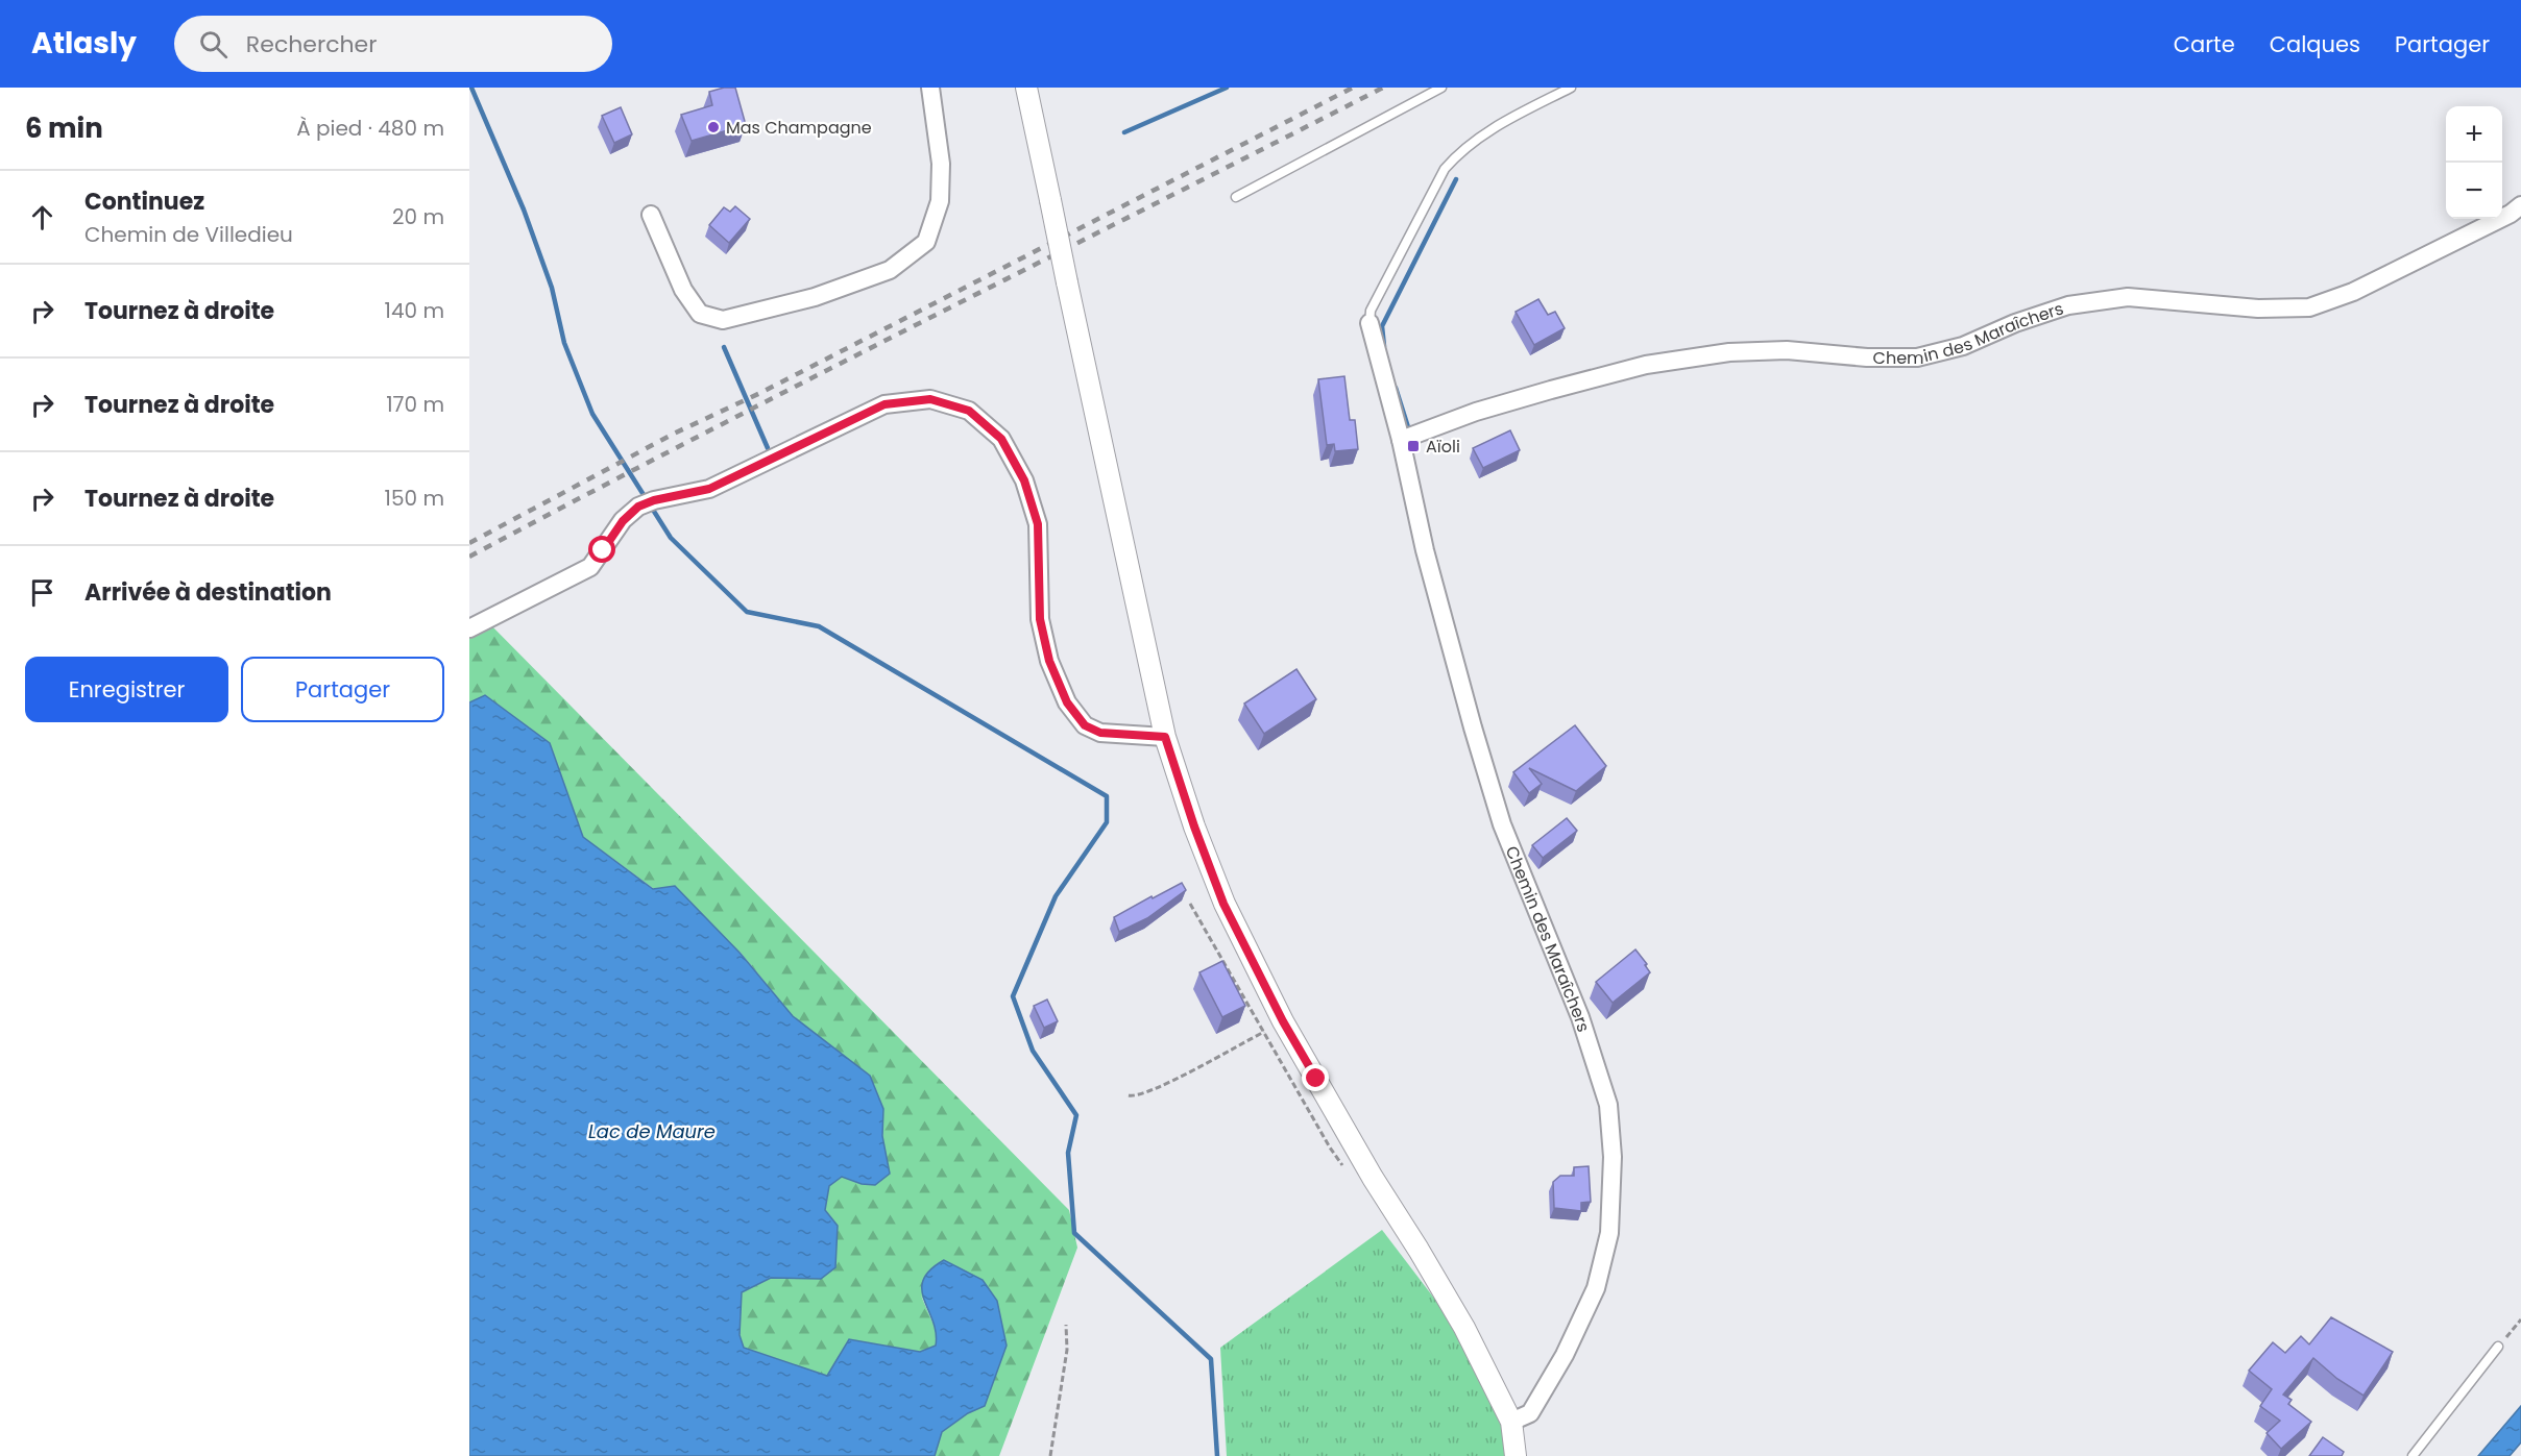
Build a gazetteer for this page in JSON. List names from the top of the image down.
{
  "streets": {
    "street": ["Chemin des Maraîchers"]
  },
  "water": ["Lac de Maure"],
  "places": {
    "other": ["Mas Champagne"],
    "transit": ["Aïoli"]
  },
  "page": {
    "header": "Atlasly",
    "search": "Rechercher",
    "nav": ["Carte", "Calques", "Partager"],
    "heading": ["6 min", "À pied · 480 m"],
    "map_buttons": ["+", "−"],
    "list": [
      ["Continuez", "Chemin de Villedieu", "20 m"],
      ["Tournez à droite", "140 m"],
      ["Tournez à droite", "170 m"],
      ["Tournez à droite", "150 m"],
      "Arrivée à destination"
    ],
    "buttons": ["Enregistrer", "Partager"]
  }
}
